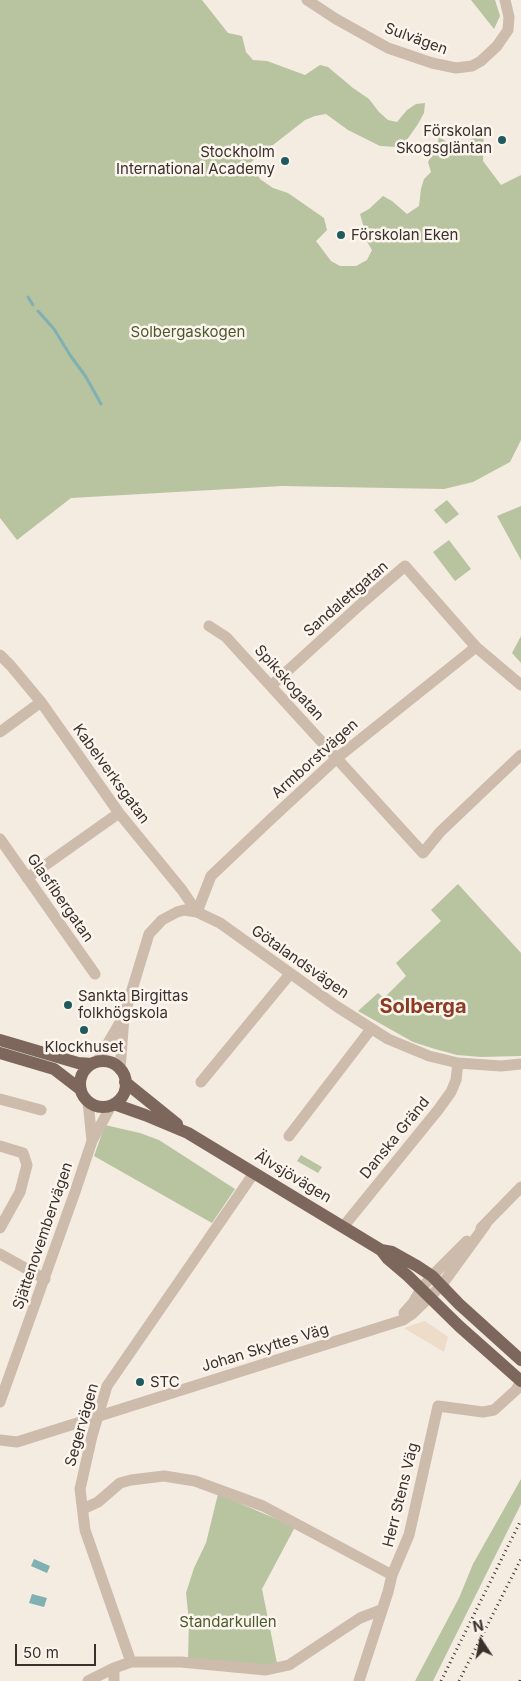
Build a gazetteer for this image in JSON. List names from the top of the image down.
{
  "streets": {
    "main road": ["Älvsjövägen"],
    "street": [
      "Sulvägen",
      "Sandalettgatan",
      "Spikskogatan",
      "Armborstvägen",
      "Kabelverksgatan",
      "Glasfibergatan",
      "Götalandsvägen",
      "Danska Gränd",
      "Sjättenovembervägen",
      "Johan Skyttes Väg",
      "Segervägen",
      "Herr Stens Väg"
    ]
  },
  "crossings": [
    ["Sandalettgatan", "Spikskogatan"],
    ["Sandalettgatan", "Armborstvägen"],
    ["Spikskogatan", "Armborstvägen"],
    ["Armborstvägen", "Kabelverksgatan"],
    ["Armborstvägen", "Götalandsvägen"],
    ["Kabelverksgatan", "Götalandsvägen"],
    ["Götalandsvägen", "Danska Gränd"],
    ["Danska Gränd", "Älvsjövägen"],
    ["Älvsjövägen", "Sjättenovembervägen"],
    ["Älvsjövägen", "Johan Skyttes Väg"],
    ["Älvsjövägen", "Segervägen"],
    ["Älvsjövägen", "Herr Stens Väg"],
    ["Johan Skyttes Väg", "Segervägen"]
  ],
  "districts": ["Solberga"],
  "parks": ["Solbergaskogen", "Standarkullen"],
  "places": [
    "Förskolan Skogsgläntan",
    "Stockholm International Academy",
    "Förskolan Eken",
    "Sankta Birgittas folkhögskola",
    "Klockhuset",
    "STC"
  ],
  "scale_bar": "50 m",
  "north": "top"
}
